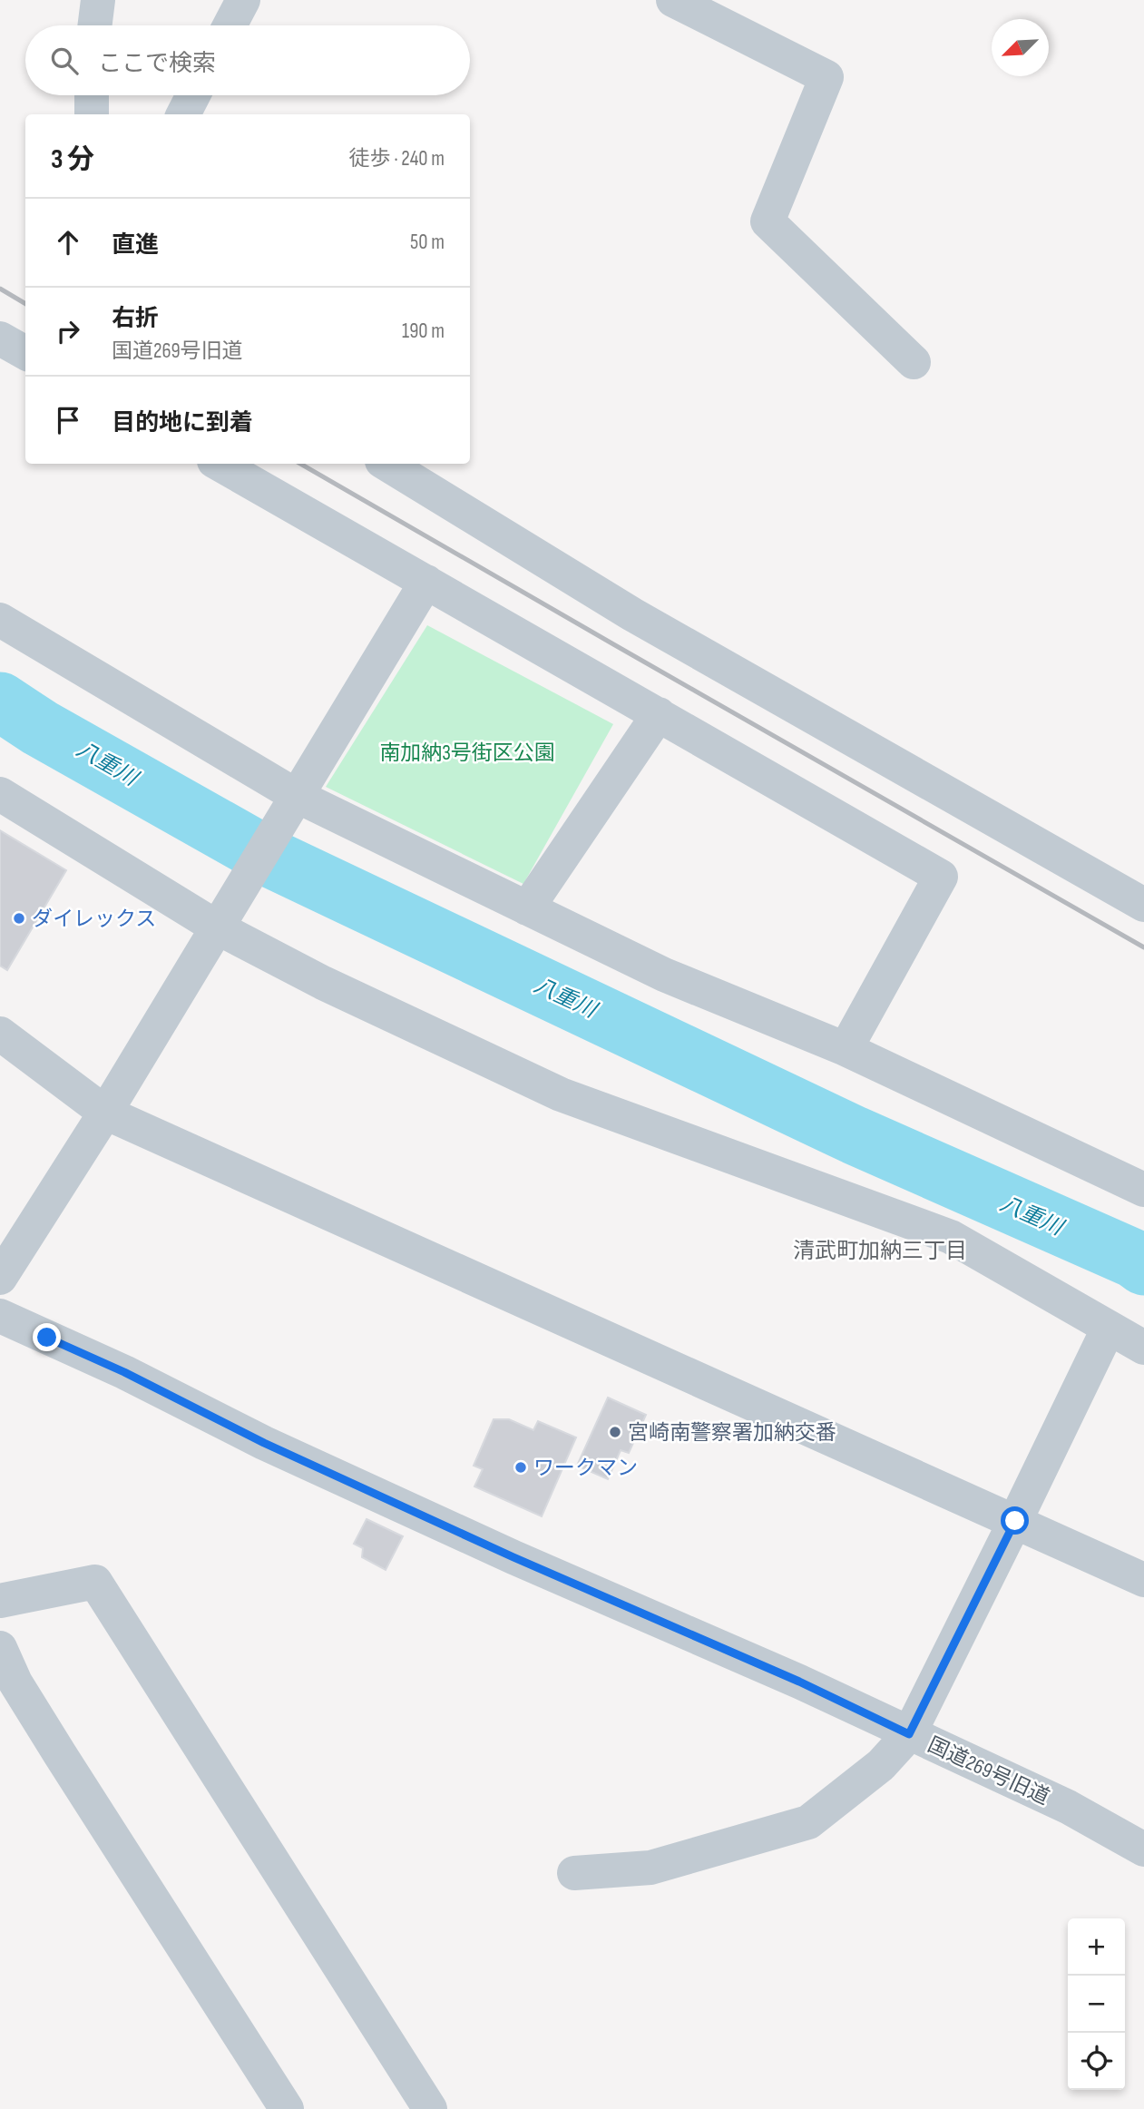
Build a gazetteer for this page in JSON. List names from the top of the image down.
{
  "streets": {
    "street": ["国道269号旧道"]
  },
  "districts": ["清武町加納三丁目"],
  "water": ["八重川"],
  "parks": ["南加納3号街区公園"],
  "places": ["ダイレックス", "宮崎南警察署加納交番", "ワークマン"],
  "north": "bottom left",
  "page": {
    "search": "ここで検索",
    "heading": ["3 分", "徒歩 · 240 m"],
    "list": [
      ["直進", "50 m"],
      ["右折", "国道269号旧道", "190 m"],
      "目的地に到着"
    ],
    "map_buttons": ["+", "−"]
  }
}
